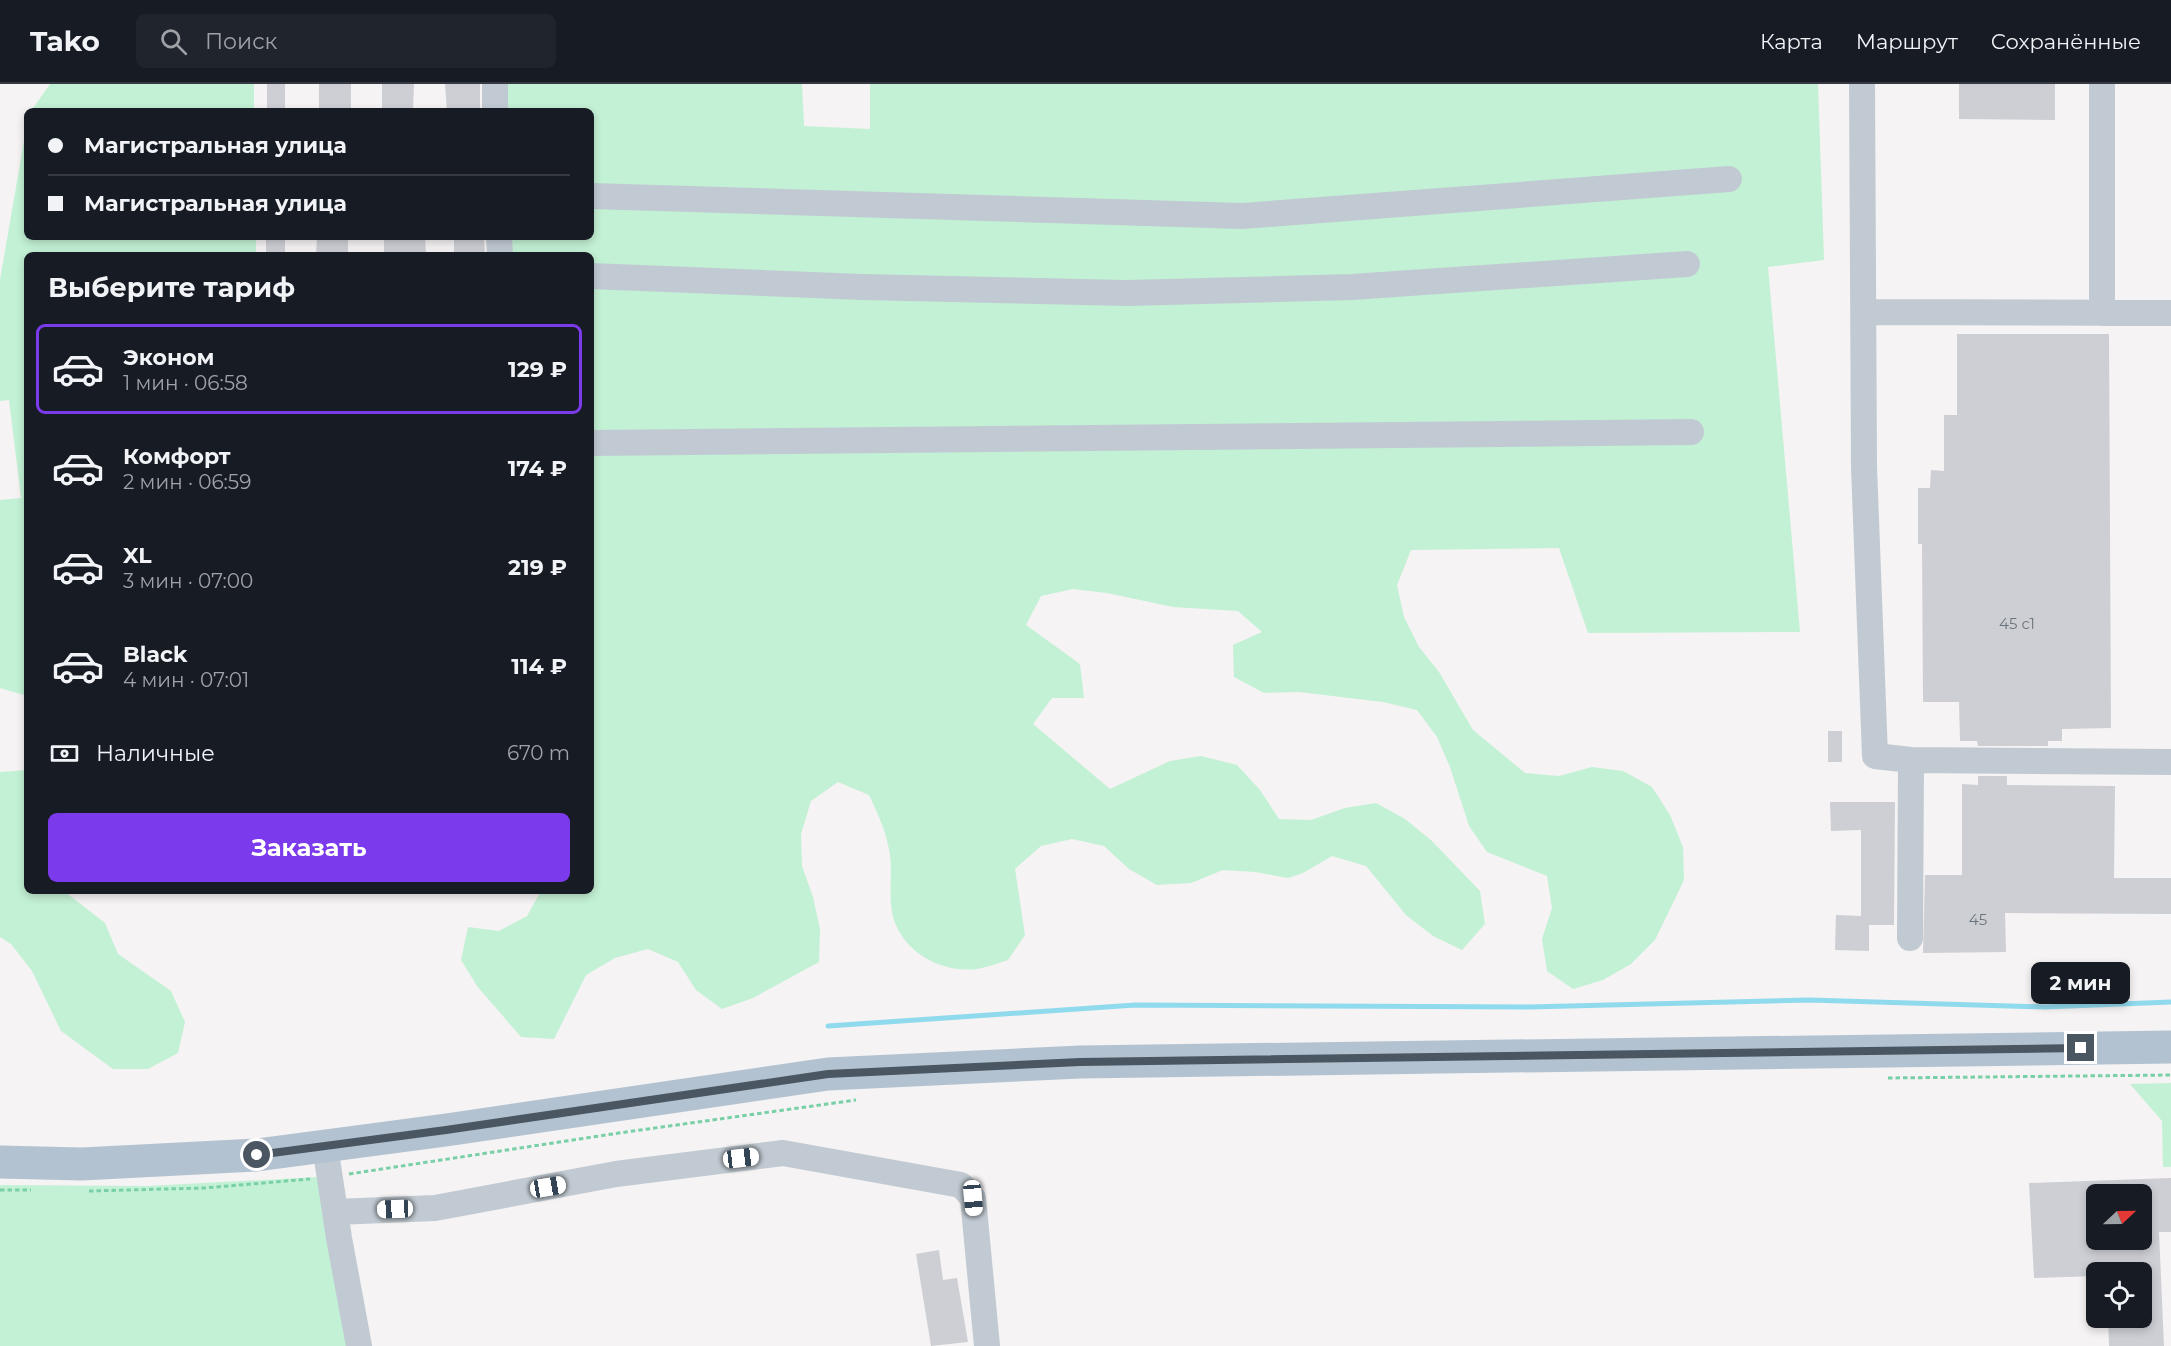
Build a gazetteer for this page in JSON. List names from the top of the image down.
{
  "house_numbers": ["45 с1", "45"],
  "north": "right",
  "page": {
    "header": "Tako",
    "search": "Поиск",
    "nav": ["Карта", "Маршрут", "Сохранённые"],
    "banner": ["Магистральная улица", "Магистральная улица"],
    "heading": "Выберите тариф",
    "list": [
      {
        "name": "Эконом",
        "note": "1 мин · 06:58",
        "value": "129 ₽"
      },
      {
        "name": "Комфорт",
        "note": "2 мин · 06:59",
        "value": "174 ₽"
      },
      {
        "name": "XL",
        "note": "3 мин · 07:00",
        "value": "219 ₽"
      },
      {
        "name": "Black",
        "note": "4 мин · 07:01",
        "value": "114 ₽"
      }
    ],
    "pay": ["Наличные", "670 m"],
    "buttons": "Заказать",
    "bubble": "2 мин"
  }
}
